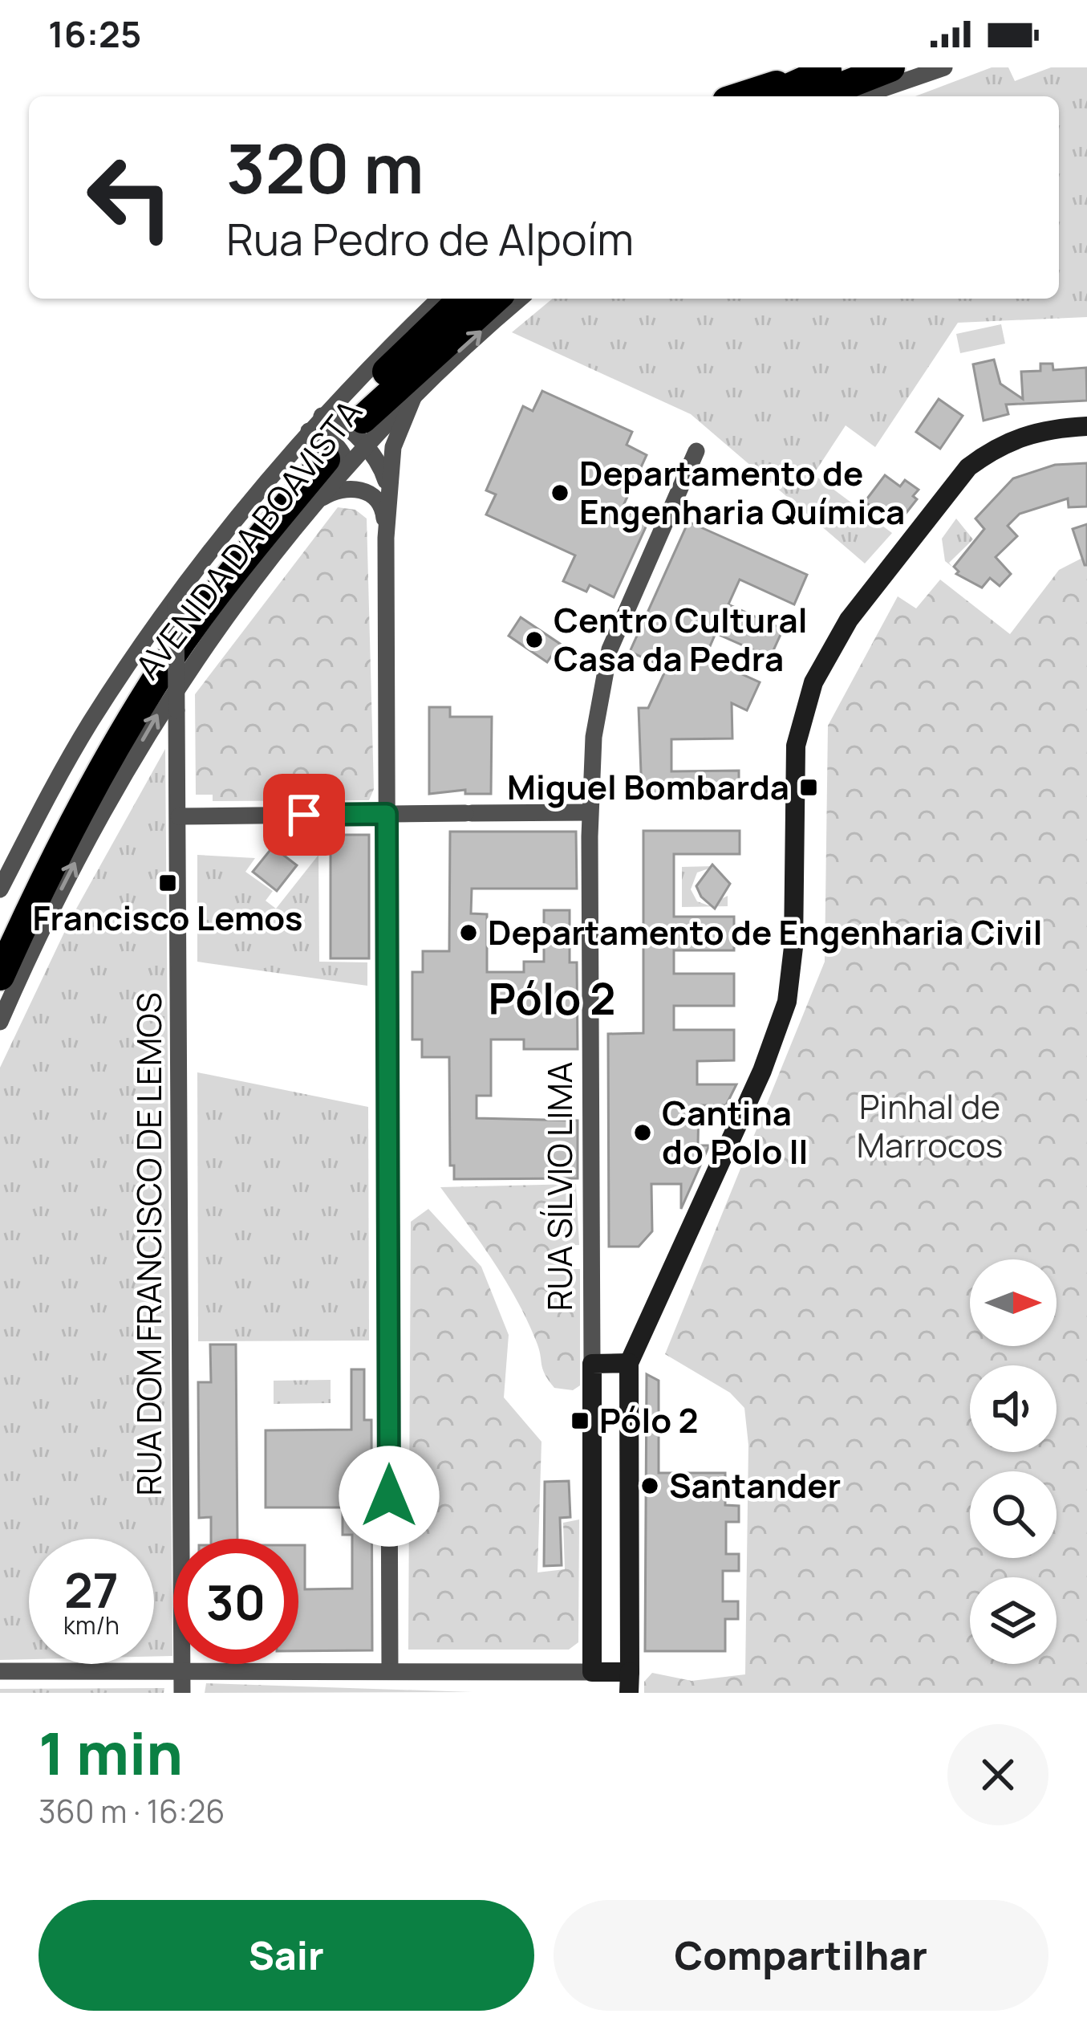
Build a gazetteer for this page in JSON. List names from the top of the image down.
{
  "streets": {
    "highway": ["AVENIDA DA BOAVISTA"],
    "street": ["RUA SÍLVIO LIMA", "RUA DOM FRANCISCO DE LEMOS"]
  },
  "crossings": [
    ["AVENIDA DA BOAVISTA", "RUA DOM FRANCISCO DE LEMOS"]
  ],
  "districts": ["Pólo 2"],
  "parks": ["Pinhal de Marrocos"],
  "places": {
    "other": [
      "Departamento de Engenharia Química",
      "Centro Cultural Casa da Pedra",
      "Departamento de Engenharia Civil",
      "Cantina do Polo II",
      "Santander"
    ],
    "transit": ["Miguel Bombarda", "Francisco Lemos", "Pólo 2"]
  },
  "north": "right",
  "page": {
    "status": "16:25",
    "turn": ["320 m", "Rua Pedro de Alpoím"],
    "speed": "27 km/h",
    "limit": "30",
    "heading": ["1 min", "360 m · 16:26"],
    "buttons": ["Sair", "Compartilhar"]
  }
}
